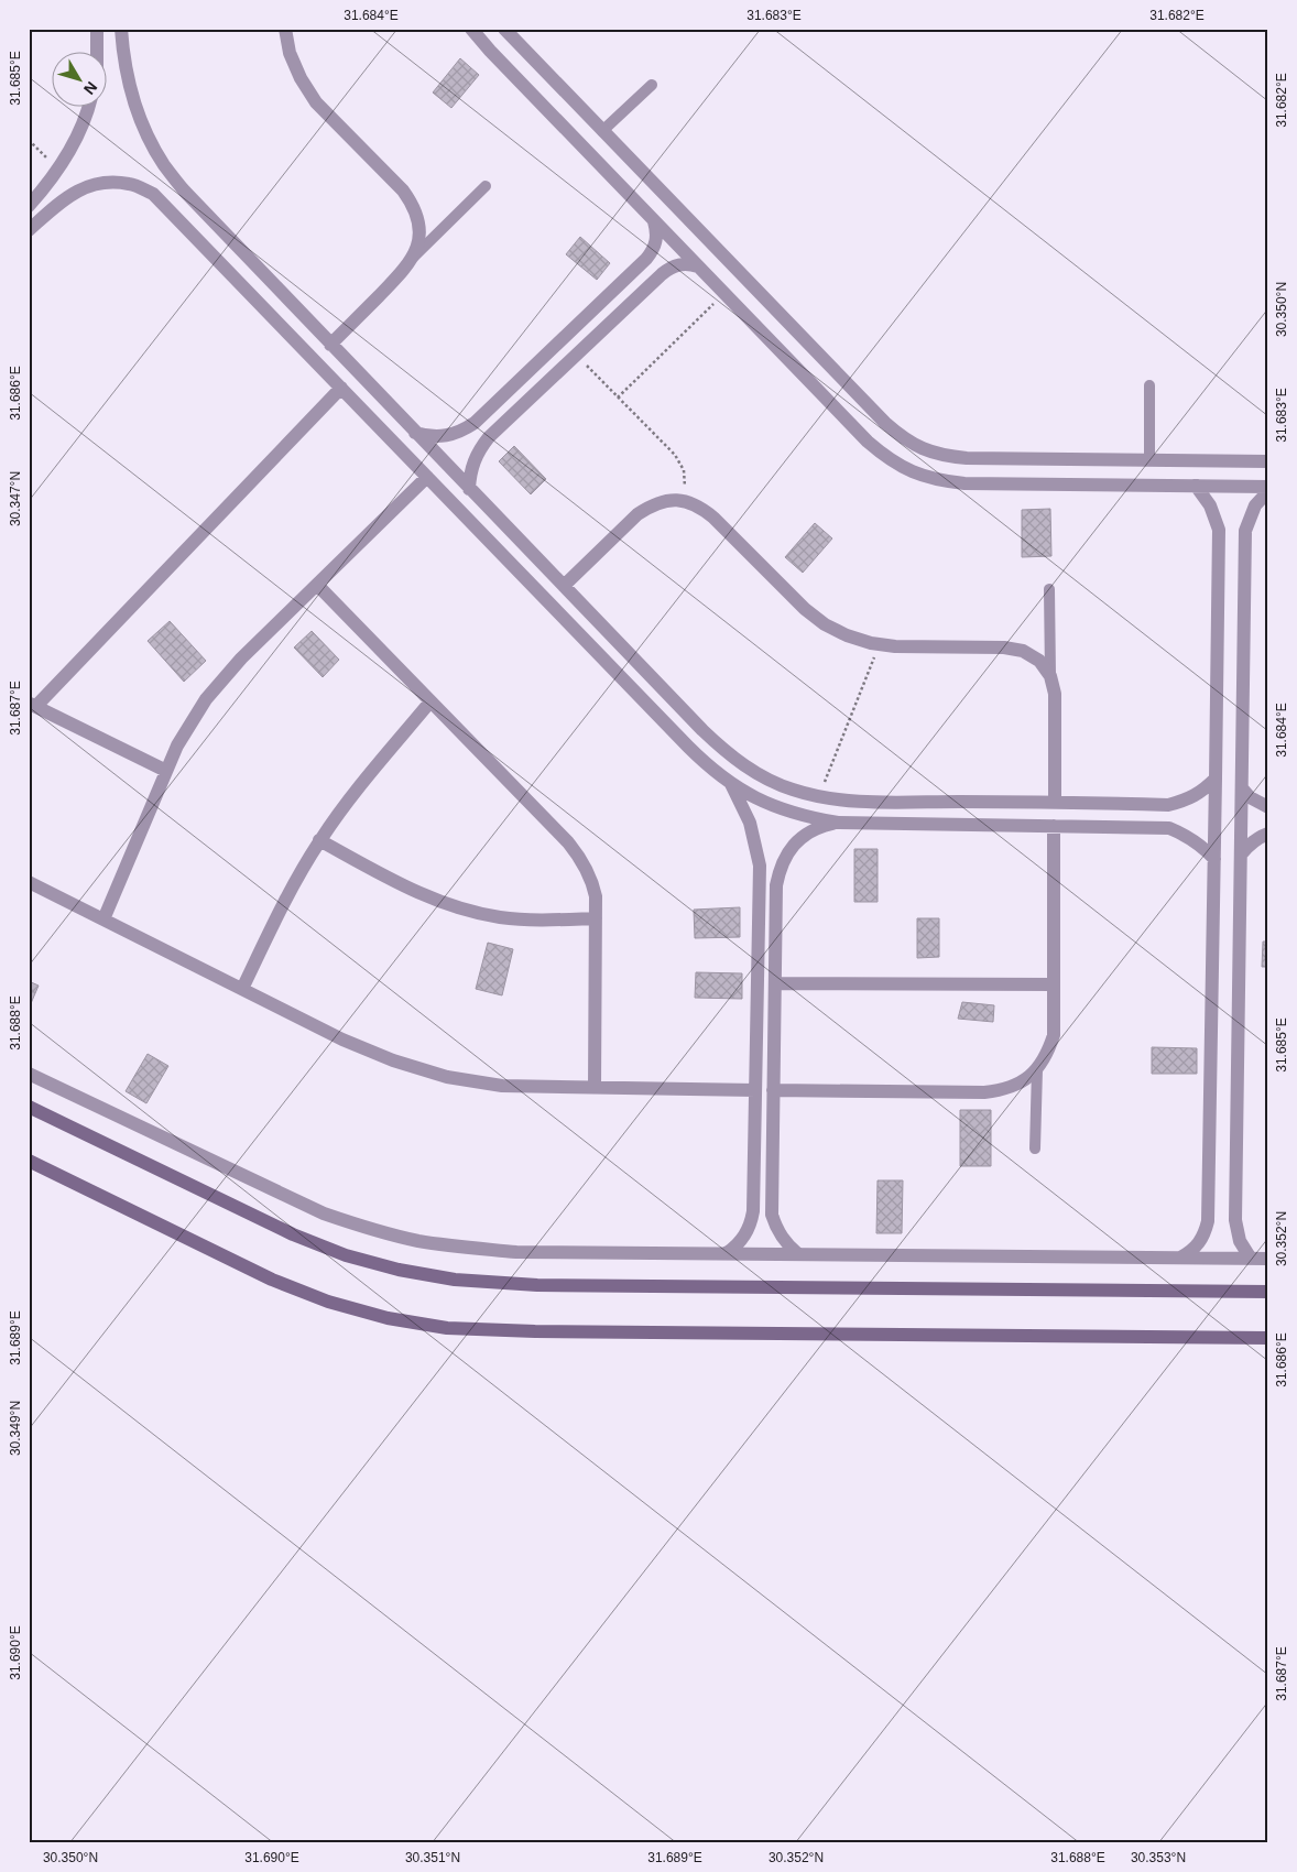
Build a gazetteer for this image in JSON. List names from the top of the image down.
{
  "north": "bottom right",
  "coordinates": [
    "31.684°E",
    "31.683°E",
    "31.682°E",
    "31.685°E",
    "30.350°N",
    "31.686°E",
    "30.347°N",
    "31.687°E",
    "31.688°E",
    "30.352°N",
    "31.689°E",
    "30.349°N",
    "31.690°E",
    "30.351°N",
    "30.353°N"
  ]
}
